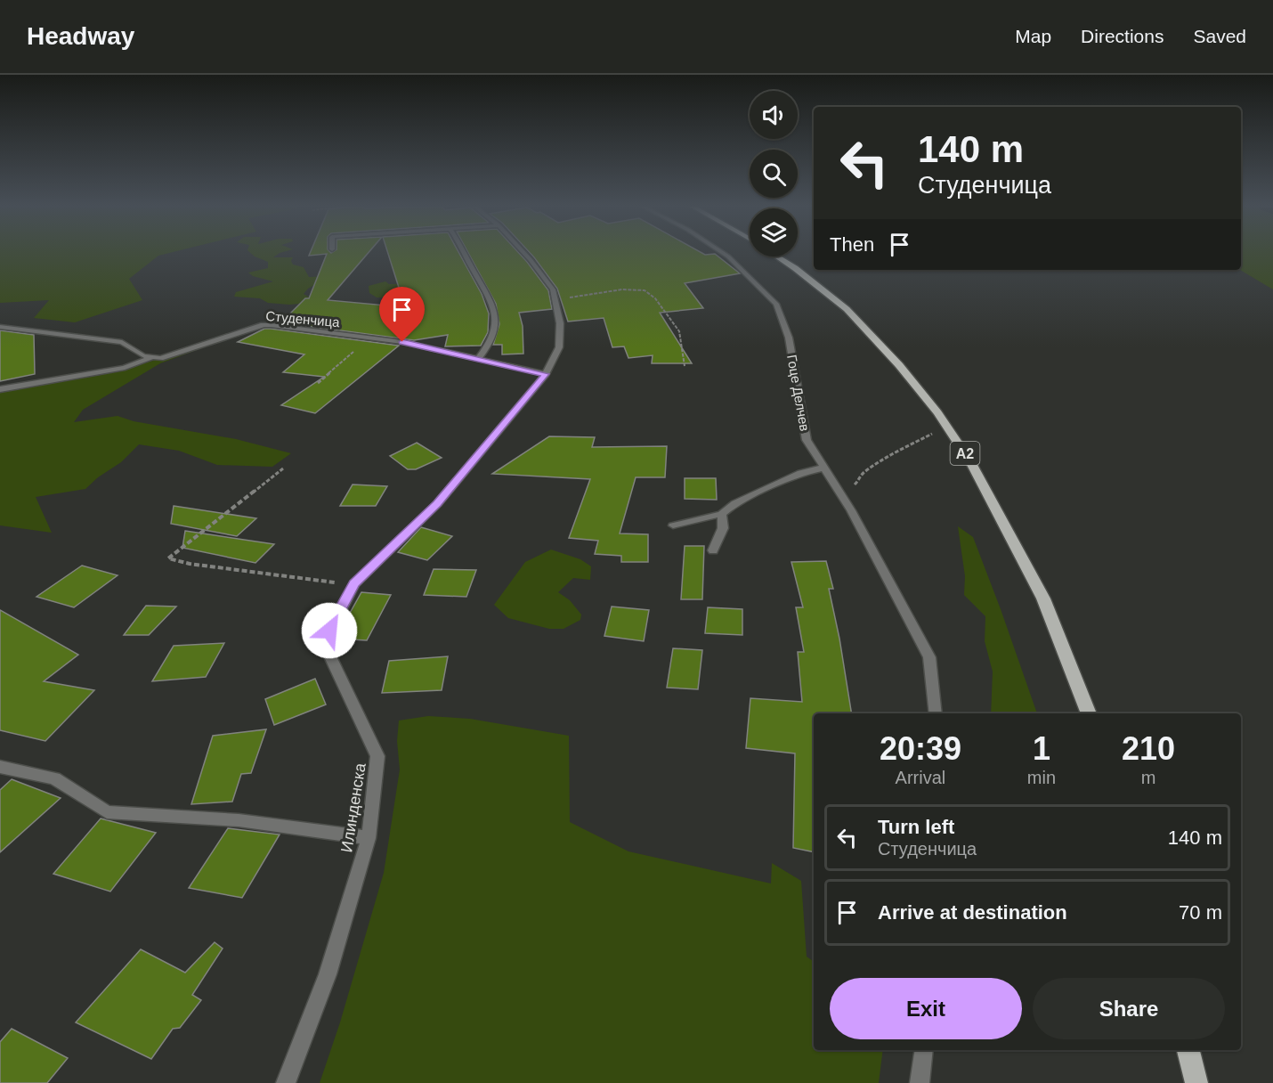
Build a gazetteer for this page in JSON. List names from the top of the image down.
{
  "streets": {
    "main road": ["A2"],
    "street": ["Студенчица", "Гоце Делчев", "Илинденска"]
  },
  "crossings": [
    ["Студенчица", "Илинденска"]
  ],
  "page": {
    "header": "Headway",
    "nav": ["Map", "Directions", "Saved"],
    "turn": ["140 m", "Студенчица"],
    "then": "Then",
    "eta": [
      "20:39",
      "Arrival",
      "1",
      "min",
      "210",
      "m"
    ],
    "list": [
      {
        "name": "Turn left",
        "note": "Студенчица",
        "value": "140 m"
      },
      {
        "name": "Arrive at destination",
        "value": "70 m"
      }
    ],
    "buttons": ["Exit", "Share"]
  }
}
